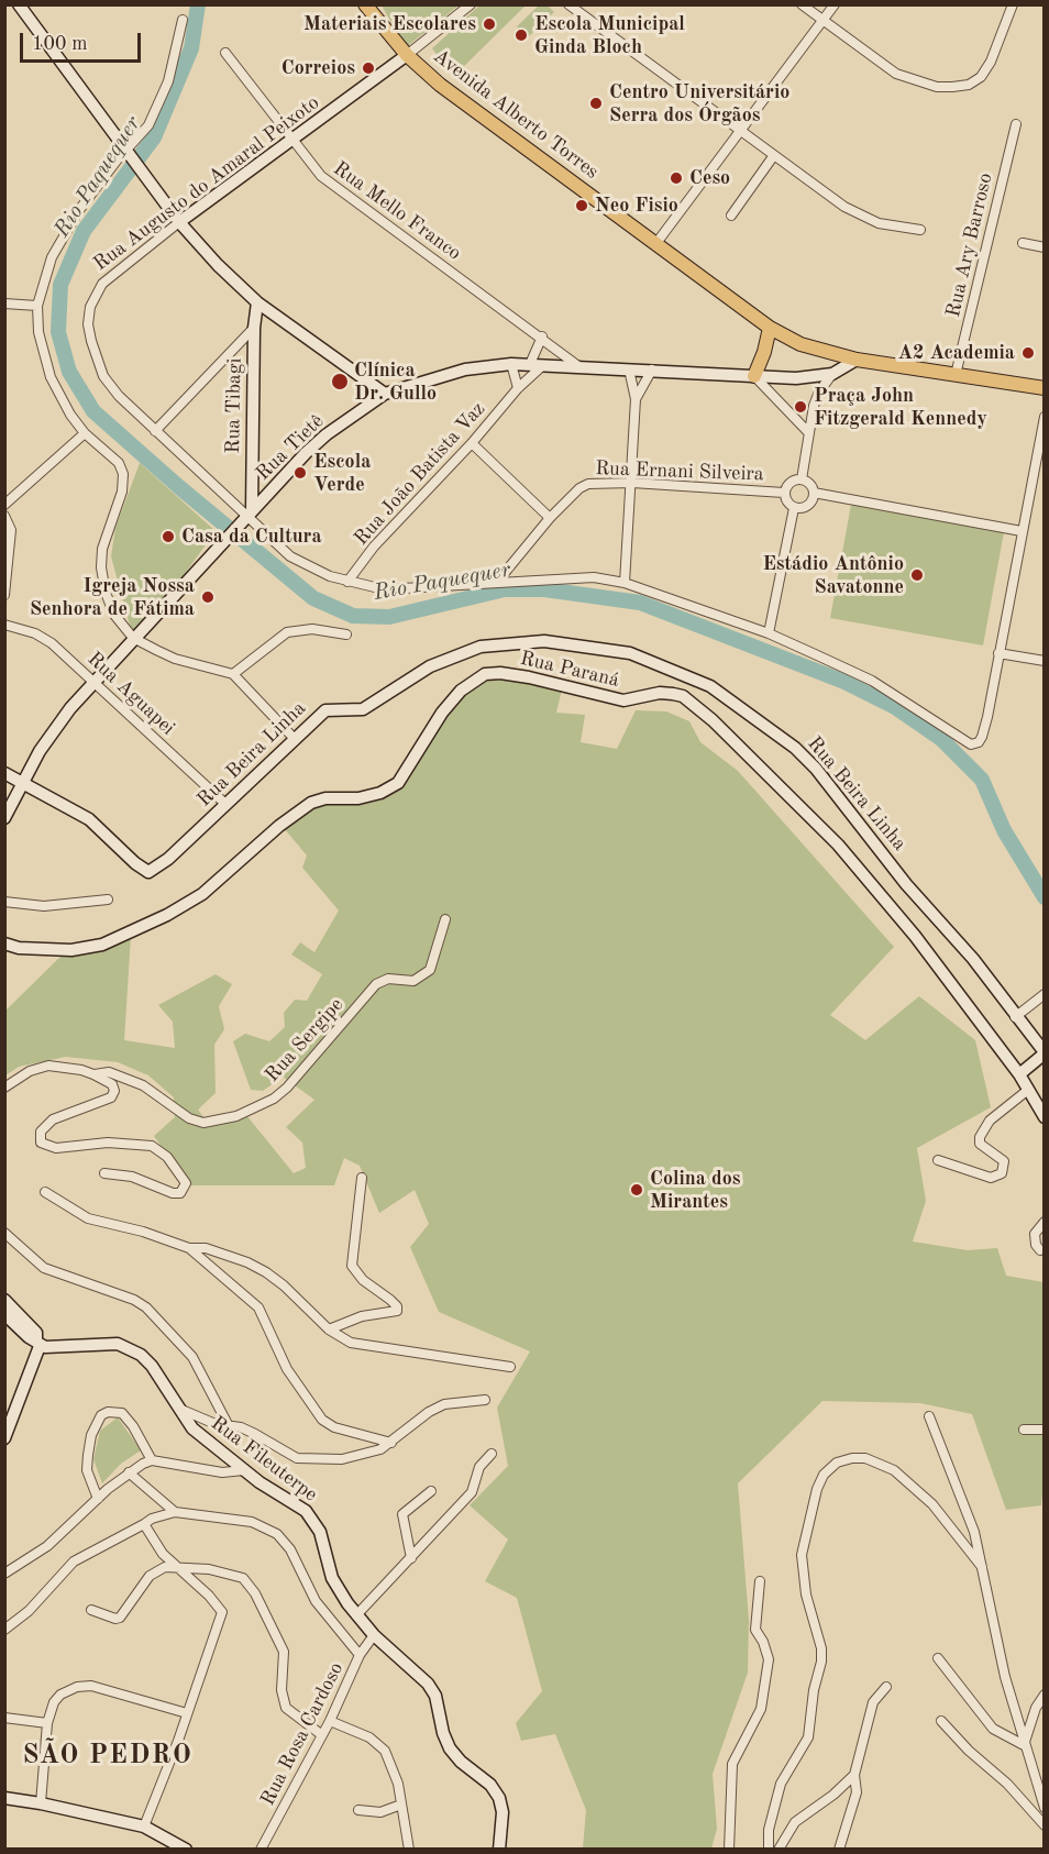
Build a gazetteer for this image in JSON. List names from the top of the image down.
{
  "streets": {
    "main road": ["Avenida Alberto Torres"],
    "street": [
      "Rua Augusto do Amaral Peixoto",
      "Rua Mello Franco",
      "Rua Ary Barroso",
      "Rua Tibagi",
      "Rua Tietê",
      "Rua Ernani Silveira",
      "Rua João Batista Vaz",
      "Rua Paraná",
      "Rua Aguapei",
      "Rua Beira Linha",
      "Rua Sergipe",
      "Rua Fileuterpe",
      "Rua Rosa Cardoso"
    ]
  },
  "crossings": [
    ["Avenida Alberto Torres", "Rua Augusto do Amaral Peixoto"],
    ["Avenida Alberto Torres", "Rua Ary Barroso"],
    ["Avenida Alberto Torres", "Rua Tietê"],
    ["Rua Augusto do Amaral Peixoto", "Rua Mello Franco"],
    ["Rua Augusto do Amaral Peixoto", "Rua Tibagi"],
    ["Rua Augusto do Amaral Peixoto", "Rua Tietê"],
    ["Rua Augusto do Amaral Peixoto", "Rua Ernani Silveira"],
    ["Rua Augusto do Amaral Peixoto", "Rua João Batista Vaz"],
    ["Rua Mello Franco", "Rua Tietê"],
    ["Rua Tibagi", "Rua Tietê"],
    ["Rua Tietê", "Rua João Batista Vaz"],
    ["Rua Tietê", "Rua Aguapei"],
    ["Rua Tietê", "Rua Beira Linha"],
    ["Rua Aguapei", "Rua Beira Linha"],
    ["Rua Fileuterpe", "Rua Rosa Cardoso"]
  ],
  "districts": ["SÃO PEDRO"],
  "water": ["Rio Paquequer"],
  "places": [
    "Materiais Escolares",
    "Escola Municipal Ginda Bloch",
    "Correios",
    "Centro Universitário Serra dos Órgãos",
    "Ceso",
    "Neo Fisio",
    "A2 Academia",
    "Clínica Dr. Gullo",
    "Praça John Fitzgerald Kennedy",
    "Escola Verde",
    "Casa da Cultura",
    "Estádio Antônio Savatonne",
    "Igreja Nossa Senhora de Fátima",
    "Colina dos Mirantes"
  ],
  "scale_bar": "100 m"
}
